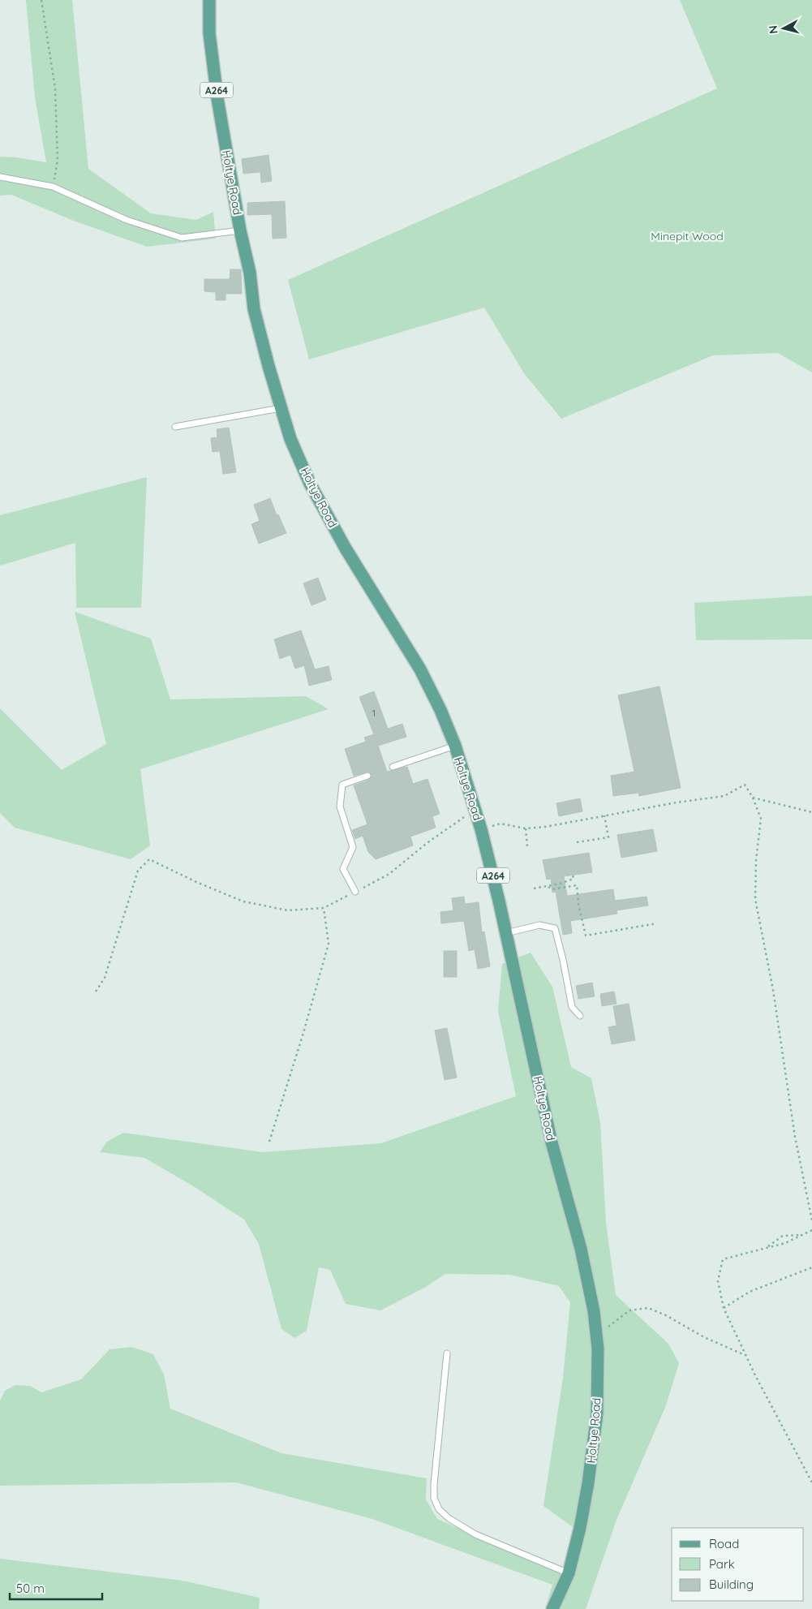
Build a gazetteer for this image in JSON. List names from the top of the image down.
{
  "streets": {
    "main road": ["A264", "Holtye Road"]
  },
  "parks": ["Minepit Wood"],
  "house_numbers": ["1"],
  "legend": ["Road", "Park", "Building"],
  "scale_bar": "50 m",
  "north": "left"
}
